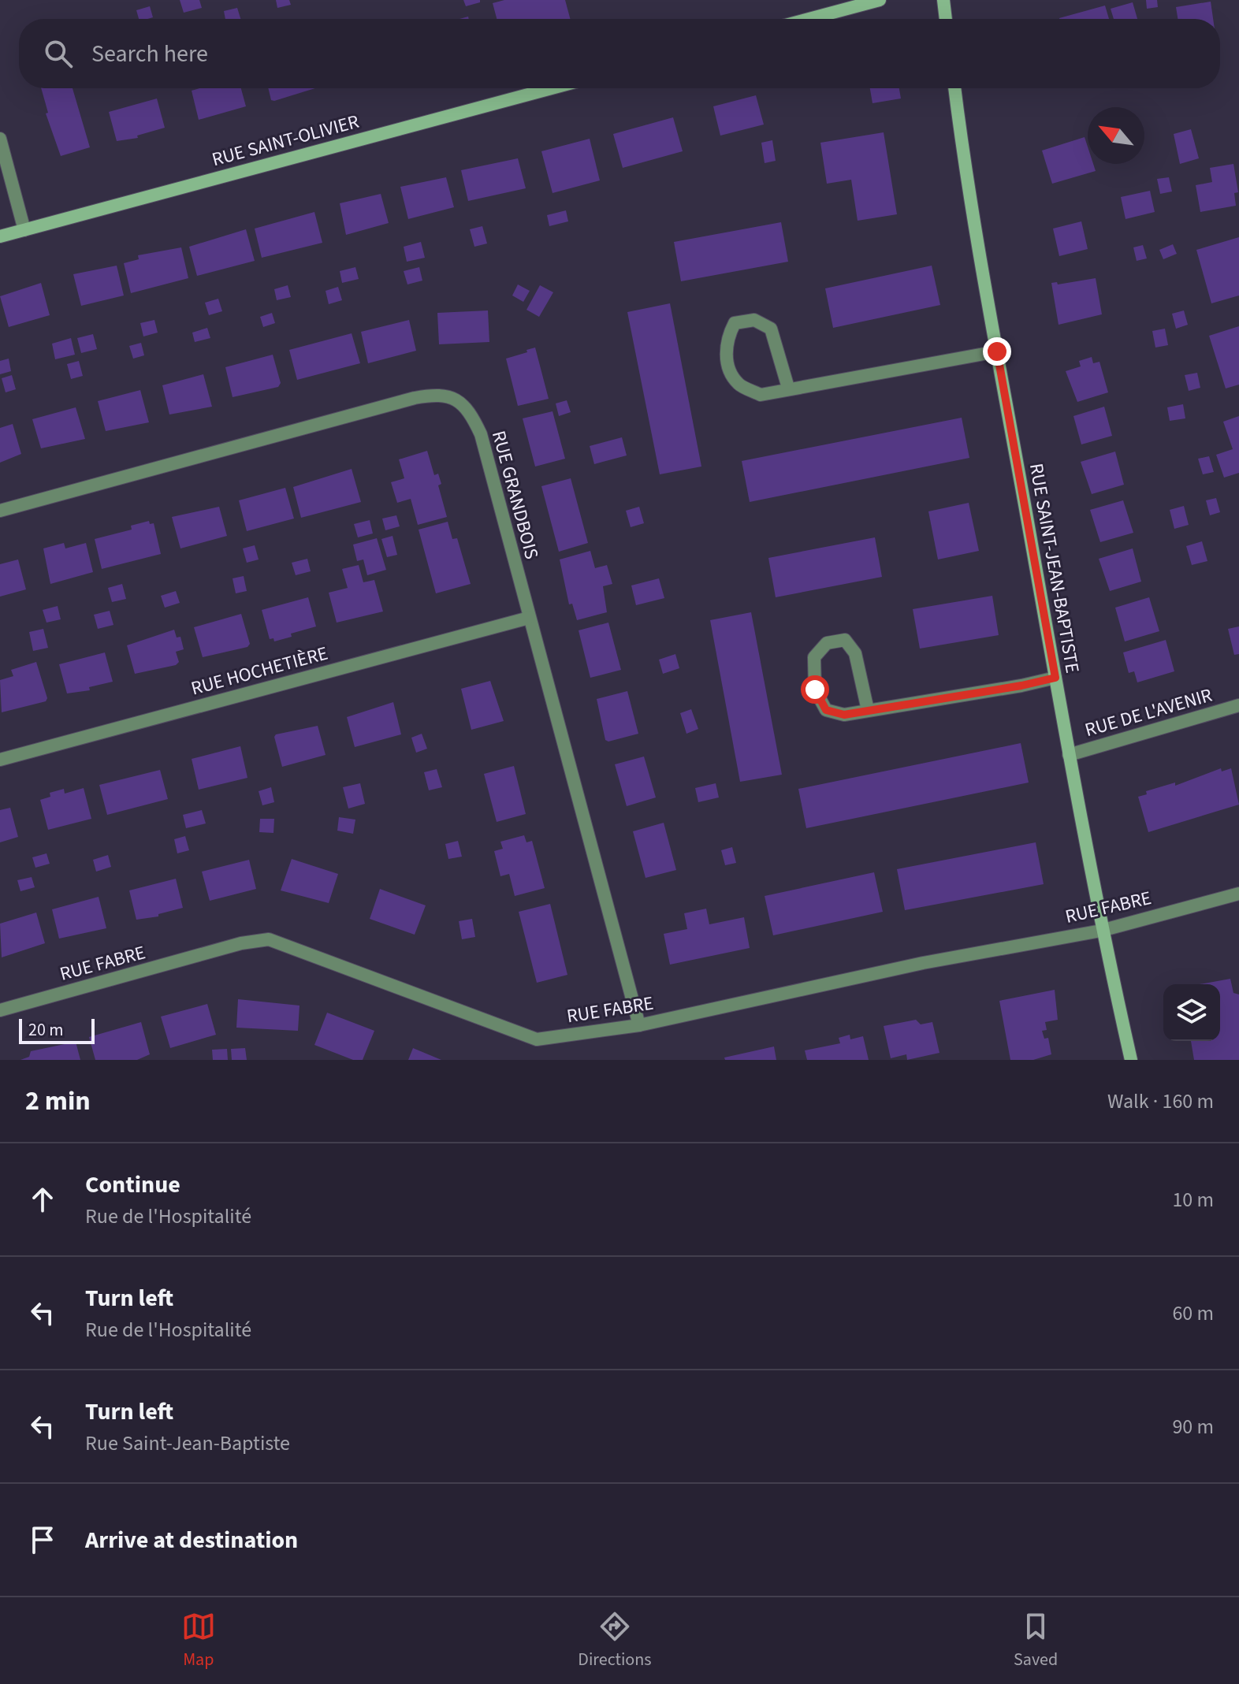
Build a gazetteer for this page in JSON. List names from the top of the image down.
{
  "streets": {
    "street": [
      "RUE SAINT-OLIVIER",
      "RUE GRANDBOIS",
      "RUE SAINT-JEAN-BAPTISTE",
      "RUE HOCHETIÈRE",
      "RUE DE L'AVENIR",
      "RUE FABRE"
    ]
  },
  "crossings": [
    ["RUE GRANDBOIS", "RUE HOCHETIÈRE"],
    ["RUE GRANDBOIS", "RUE FABRE"],
    ["RUE SAINT-JEAN-BAPTISTE", "RUE DE L'AVENIR"],
    ["RUE SAINT-JEAN-BAPTISTE", "RUE FABRE"]
  ],
  "scale_bar": "20 m",
  "north": "top left",
  "page": {
    "search": "Search here",
    "scale": "20 m",
    "heading": ["2 min", "Walk · 160 m"],
    "list": [
      ["Continue", "Rue de l'Hospitalité", "10 m"],
      ["Turn left", "Rue de l'Hospitalité", "60 m"],
      ["Turn left", "Rue Saint-Jean-Baptiste", "90 m"],
      "Arrive at destination"
    ],
    "nav": ["Map", "Directions", "Saved"]
  }
}
